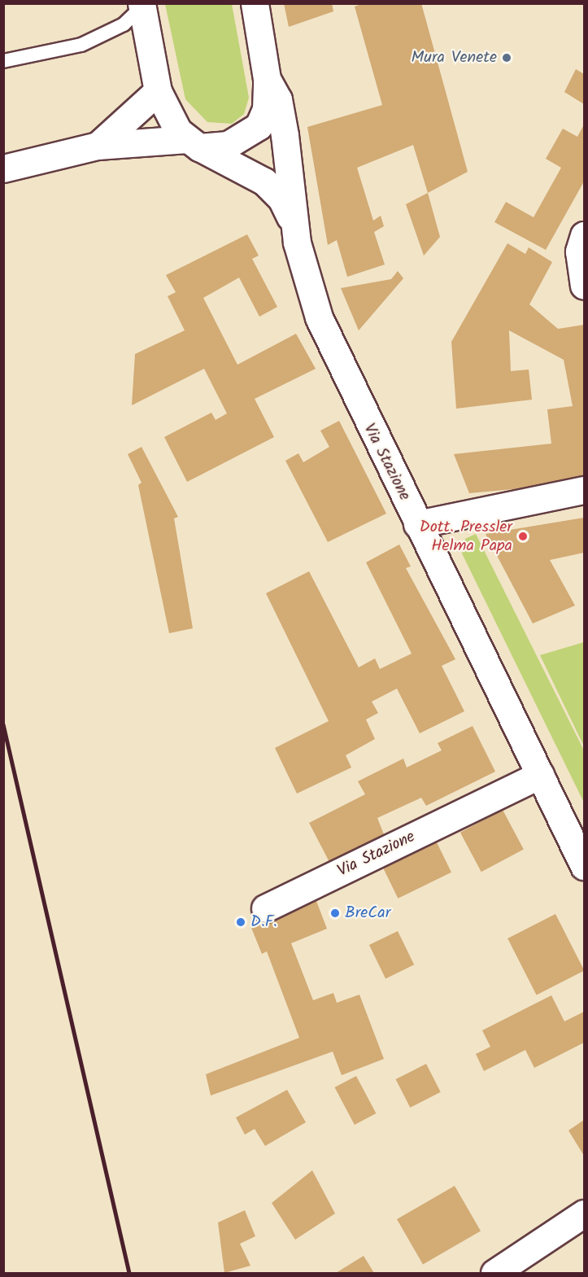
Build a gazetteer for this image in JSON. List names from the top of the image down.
{
  "streets": {
    "street": ["Via Stazione"]
  },
  "places": [
    "Mura Venete",
    "Dott. Pressler Helma Papa",
    "BreCar",
    "D.F."
  ]
}
